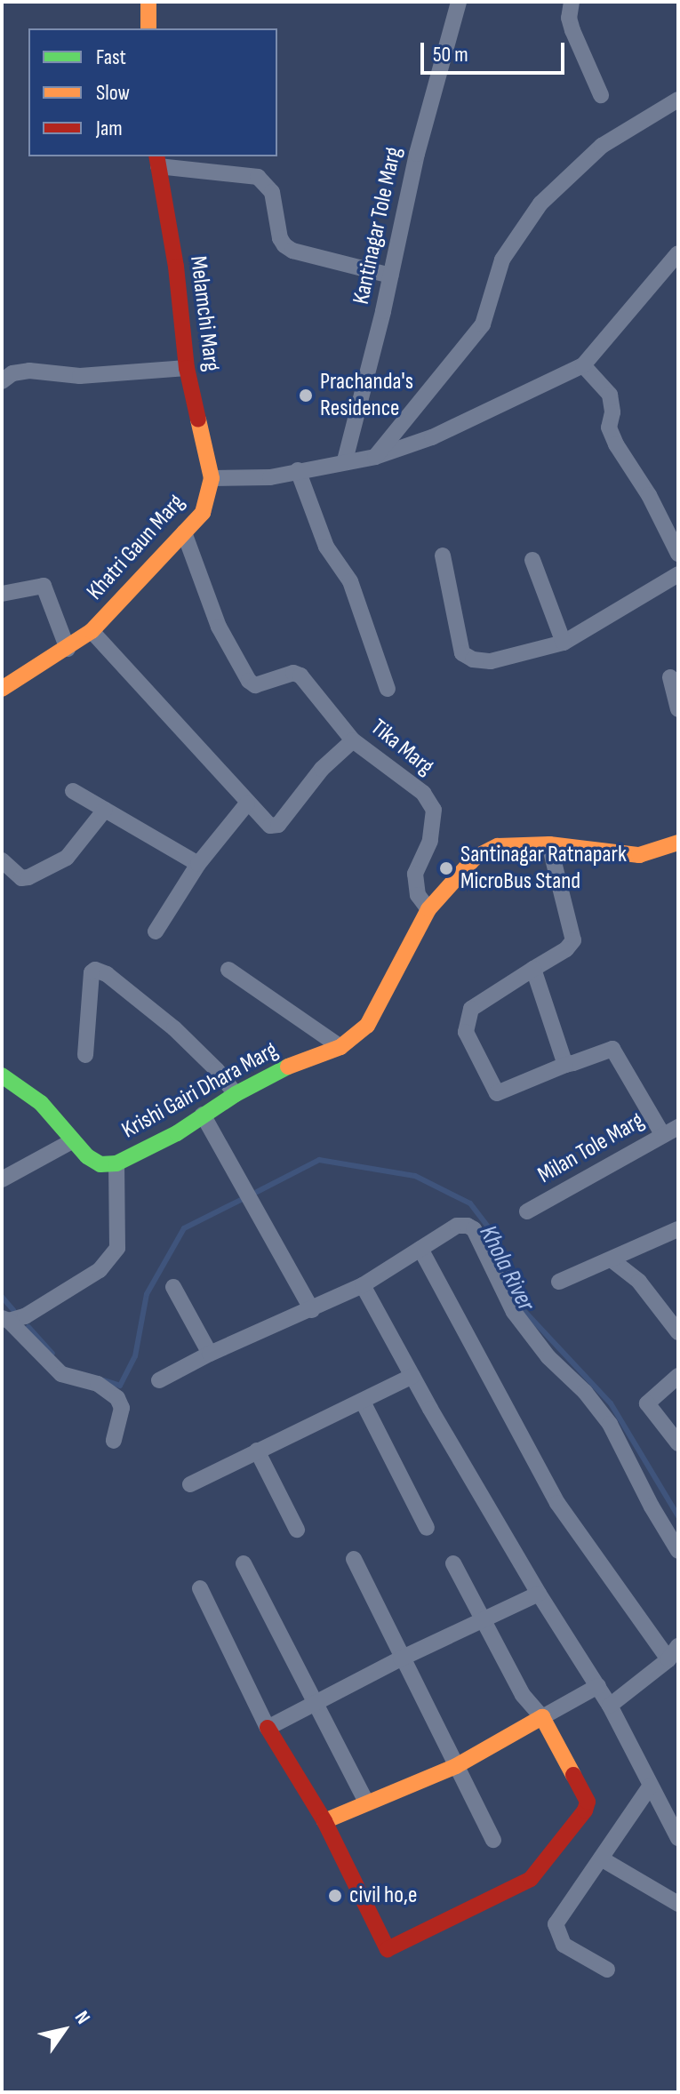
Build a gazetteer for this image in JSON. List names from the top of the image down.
{
  "streets": {
    "main road": ["Melamchi Marg", "Khatri Gaun Marg", "Krishi Gairi Dhara Marg"],
    "street": ["Kantinagar Tole Marg", "Tika Marg", "Milan Tole Marg"]
  },
  "crossings": [
    ["Melamchi Marg", "Khatri Gaun Marg"],
    ["Khatri Gaun Marg", "Tika Marg"],
    ["Tika Marg", "Krishi Gairi Dhara Marg"]
  ],
  "water": ["Khola River"],
  "places": ["Prachanda's Residence", "Santinagar Ratnapark MicroBus Stand", "civil ho,e"],
  "legend": ["Fast", "Slow", "Jam"],
  "scale_bar": "50 m",
  "north": "top right"
}
